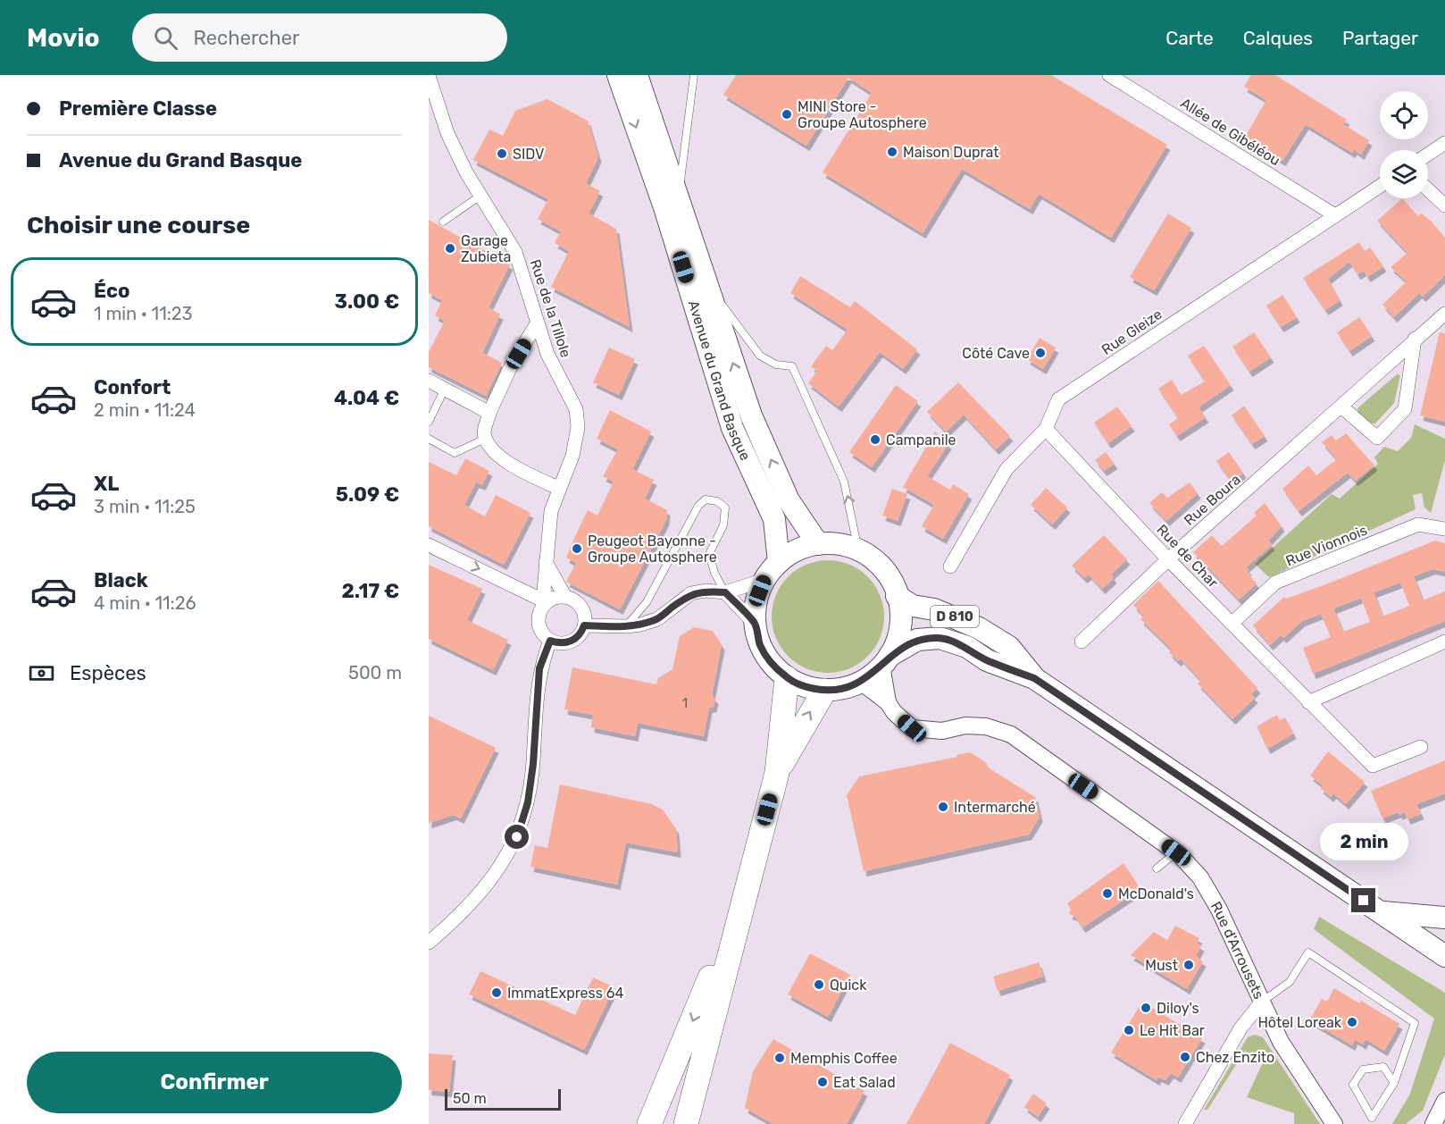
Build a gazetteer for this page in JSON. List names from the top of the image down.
{
  "streets": {
    "main road": ["Avenue du Grand Basque", "D 810"],
    "street": [
      "Allée de Gibéléou",
      "Rue de la Tillole",
      "Rue Gleize",
      "Rue Boura",
      "Rue Vionnois",
      "Rue de Char",
      "Rue d'Arrousets"
    ]
  },
  "crossings": [
    ["Allée de Gibéléou", "Rue Gleize"],
    ["Rue Gleize", "Rue de Char"],
    ["Avenue du Grand Basque", "D 810"],
    ["Avenue du Grand Basque", "Rue d'Arrousets"],
    ["Rue Boura", "Rue de Char"],
    ["Rue Vionnois", "Rue de Char"],
    ["D 810", "Rue d'Arrousets"]
  ],
  "places": [
    "MINI Store - Groupe Autosphere",
    "Maison Duprat",
    "SIDV",
    "Garage Zubieta",
    "Côté Cave",
    "Campanile",
    "Peugeot Bayonne - Groupe Autosphere",
    "Intermarché",
    "McDonald's",
    "Must",
    "Quick",
    "ImmatExpress 64",
    "Diloy's",
    "Hôtel Loreak",
    "Le Hit Bar",
    "Chez Enzito",
    "Memphis Coffee",
    "Eat Salad"
  ],
  "house_numbers": ["1"],
  "scale_bar": "50 m",
  "page": {
    "header": "Movio",
    "search": "Rechercher",
    "nav": ["Carte", "Calques", "Partager"],
    "banner": ["Première Classe", "Avenue du Grand Basque"],
    "heading": "Choisir une course",
    "list": [
      {
        "name": "Éco",
        "note": "1 min · 11:23",
        "value": "3.00 €"
      },
      {
        "name": "Confort",
        "note": "2 min · 11:24",
        "value": "4.04 €"
      },
      {
        "name": "XL",
        "note": "3 min · 11:25",
        "value": "5.09 €"
      },
      {
        "name": "Black",
        "note": "4 min · 11:26",
        "value": "2.17 €"
      }
    ],
    "pay": ["Espèces", "500 m"],
    "bubble": "2 min",
    "buttons": "Confirmer",
    "scale": "50 m"
  }
}
